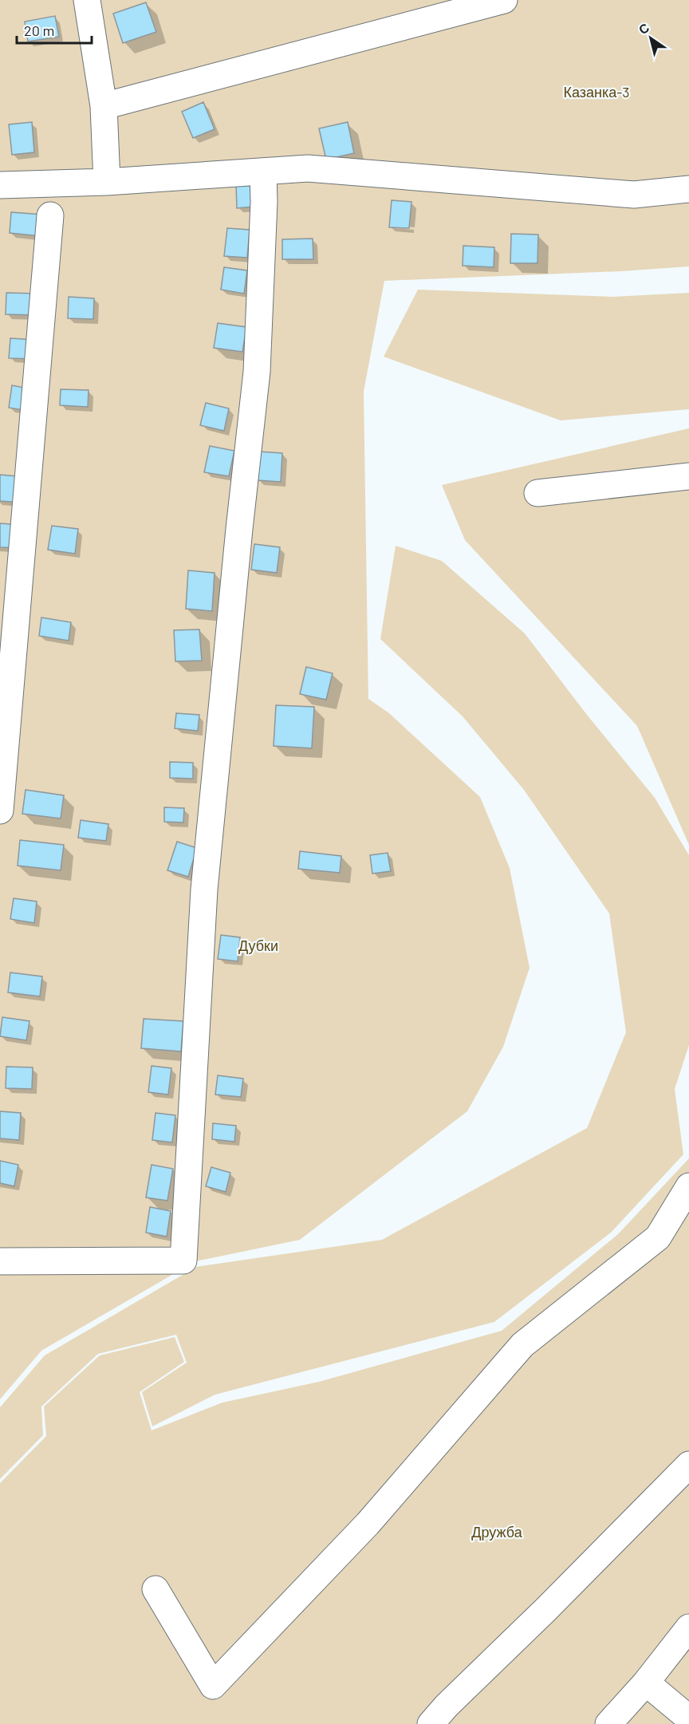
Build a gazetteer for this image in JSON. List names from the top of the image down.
{
  "parks": ["Казанка-3", "Дубки", "Дружба"],
  "scale_bar": "20 m",
  "north": "top left"
}
